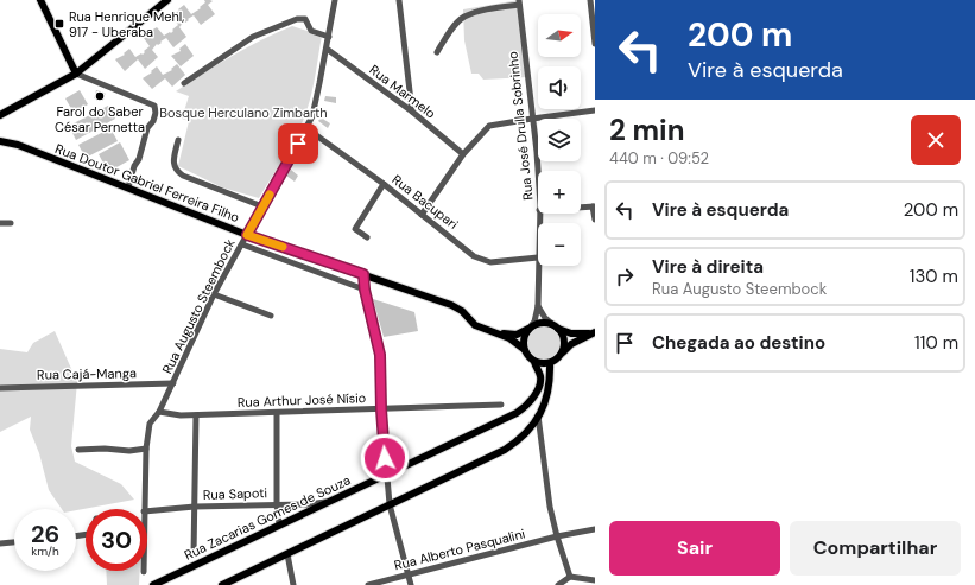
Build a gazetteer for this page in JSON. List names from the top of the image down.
{
  "streets": {
    "main road": ["Rua Doutor Gabriel Ferreira Filho", "Rua Zacarias Gomes de Souza"],
    "street": [
      "Rua Marmelo",
      "Rua José Drulla Sobrinho",
      "Rua Bacupari",
      "Rua Augusto Steembock",
      "Rua Cajá-Manga",
      "Rua Arthur José Nísio",
      "Rua Sapoti",
      "Rua Alberto Pasqualini"
    ]
  },
  "crossings": [
    ["Rua Marmelo", "Rua Augusto Steembock"],
    ["Rua José Drulla Sobrinho", "Rua Doutor Gabriel Ferreira Filho"],
    ["Rua José Drulla Sobrinho", "Rua Zacarias Gomes de Souza"],
    ["Rua Doutor Gabriel Ferreira Filho", "Rua Augusto Steembock"],
    ["Rua Doutor Gabriel Ferreira Filho", "Rua Zacarias Gomes de Souza"],
    ["Rua Bacupari", "Rua Augusto Steembock"],
    ["Rua Augusto Steembock", "Rua Cajá-Manga"],
    ["Rua Augusto Steembock", "Rua Arthur José Nísio"],
    ["Rua Sapoti", "Rua Zacarias Gomes de Souza"]
  ],
  "parks": ["Bosque Herculano Zimbarth"],
  "places": {
    "transit": ["Rua Henrique Mehl, 917 - Uberaba"],
    "other": ["Farol do Saber César Pernetta"]
  },
  "north": "right",
  "page": {
    "turn": ["200 m", "Vire à esquerda"],
    "map_buttons": ["+", "−"],
    "heading": ["2 min", "440 m · 09:52"],
    "list": [
      {
        "name": "Vire à esquerda",
        "value": "200 m"
      },
      {
        "name": "Vire à direita",
        "note": "Rua Augusto Steembock",
        "value": "130 m"
      },
      {
        "name": "Chegada ao destino",
        "value": "110 m"
      }
    ],
    "speed": "26 km/h",
    "limit": "30",
    "buttons": ["Sair", "Compartilhar"]
  }
}
